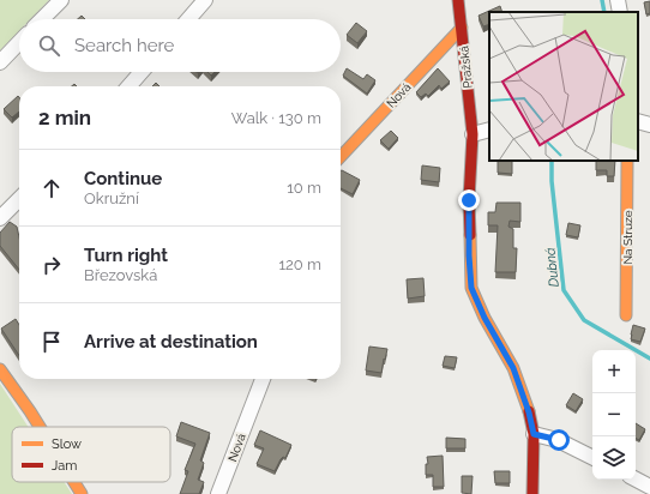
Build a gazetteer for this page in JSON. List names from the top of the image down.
{
  "streets": {
    "street": ["Pražská", "Nová", "Na Struze"]
  },
  "crossings": [
    ["Pražská", "Nová"]
  ],
  "water": ["Dubná"],
  "legend": ["Slow", "Jam"],
  "page": {
    "search": "Search here",
    "heading": ["2 min", "Walk · 130 m"],
    "list": [
      ["Continue", "Okružní", "10 m"],
      ["Turn right", "Březovská", "120 m"],
      "Arrive at destination"
    ],
    "map_buttons": ["+", "−"]
  }
}
